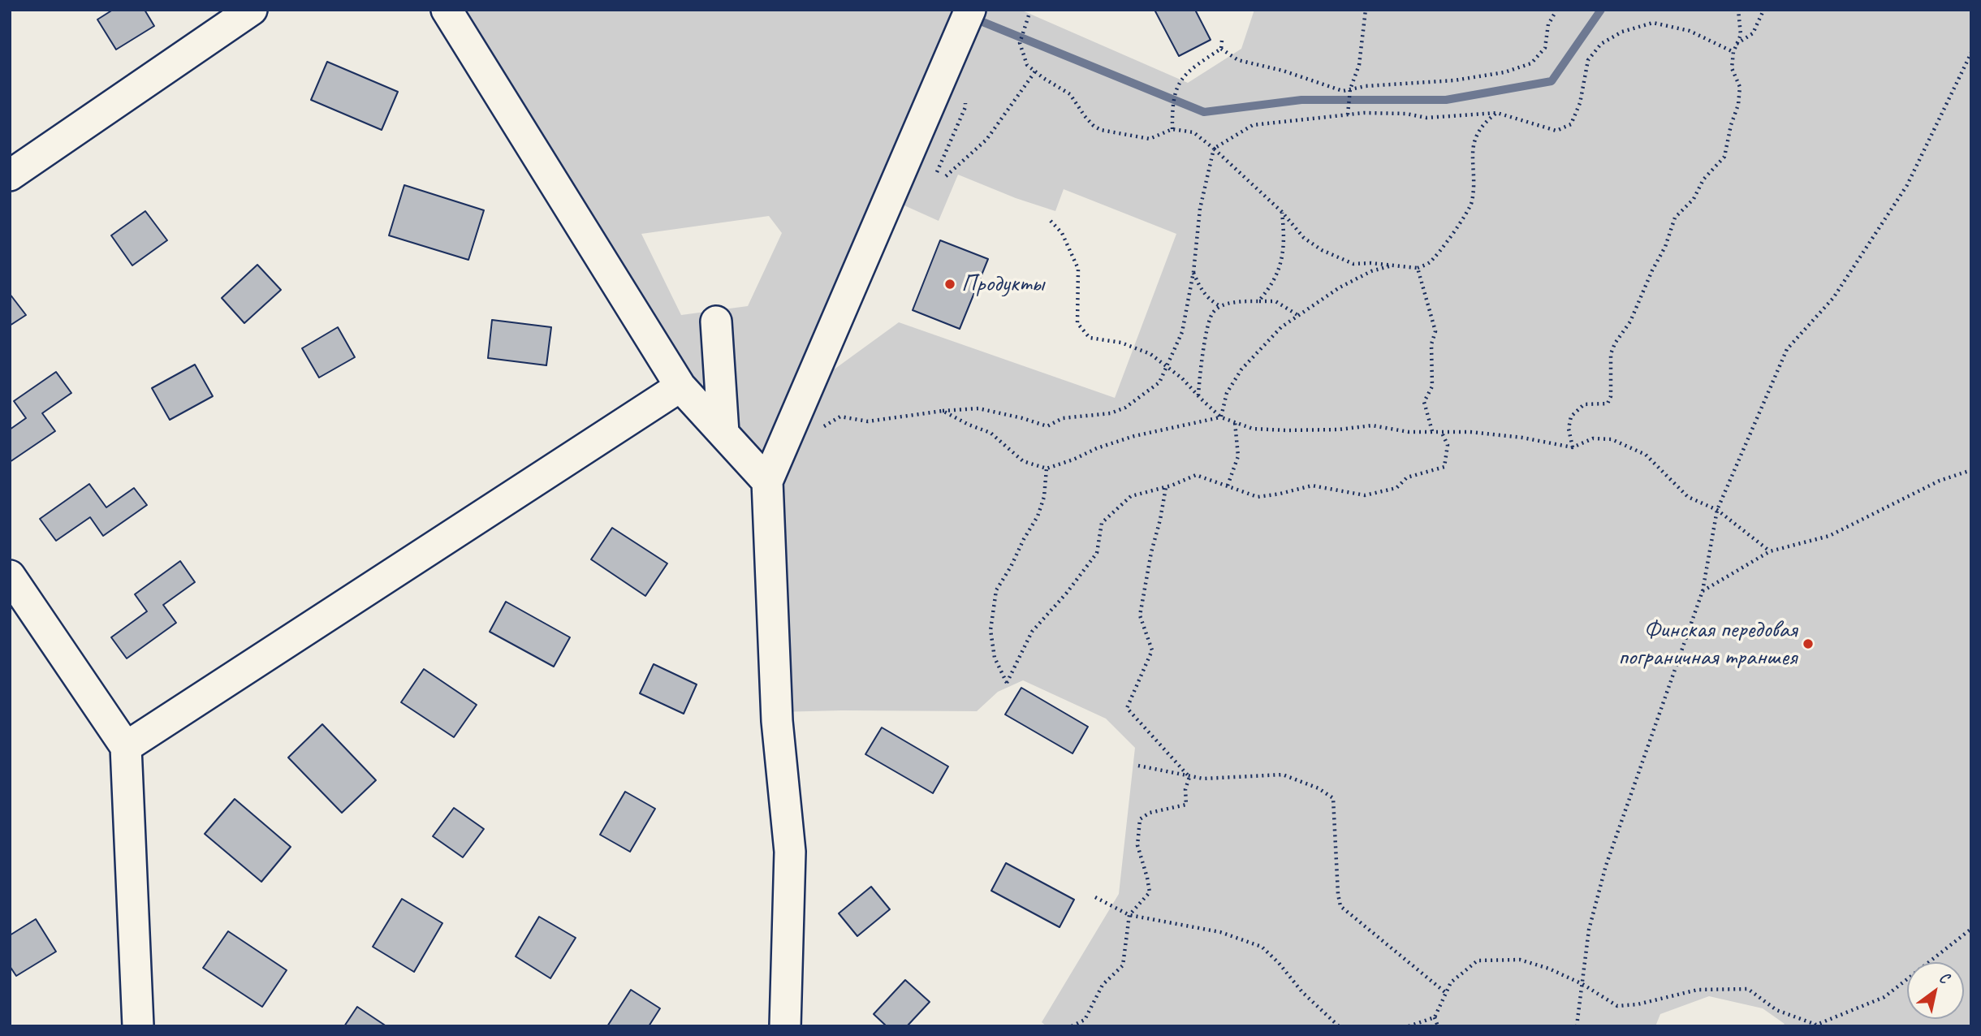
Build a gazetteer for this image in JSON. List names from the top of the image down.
{
  "places": ["Продукты", "Финская передовая пограничная траншея"],
  "north": "top right"
}
